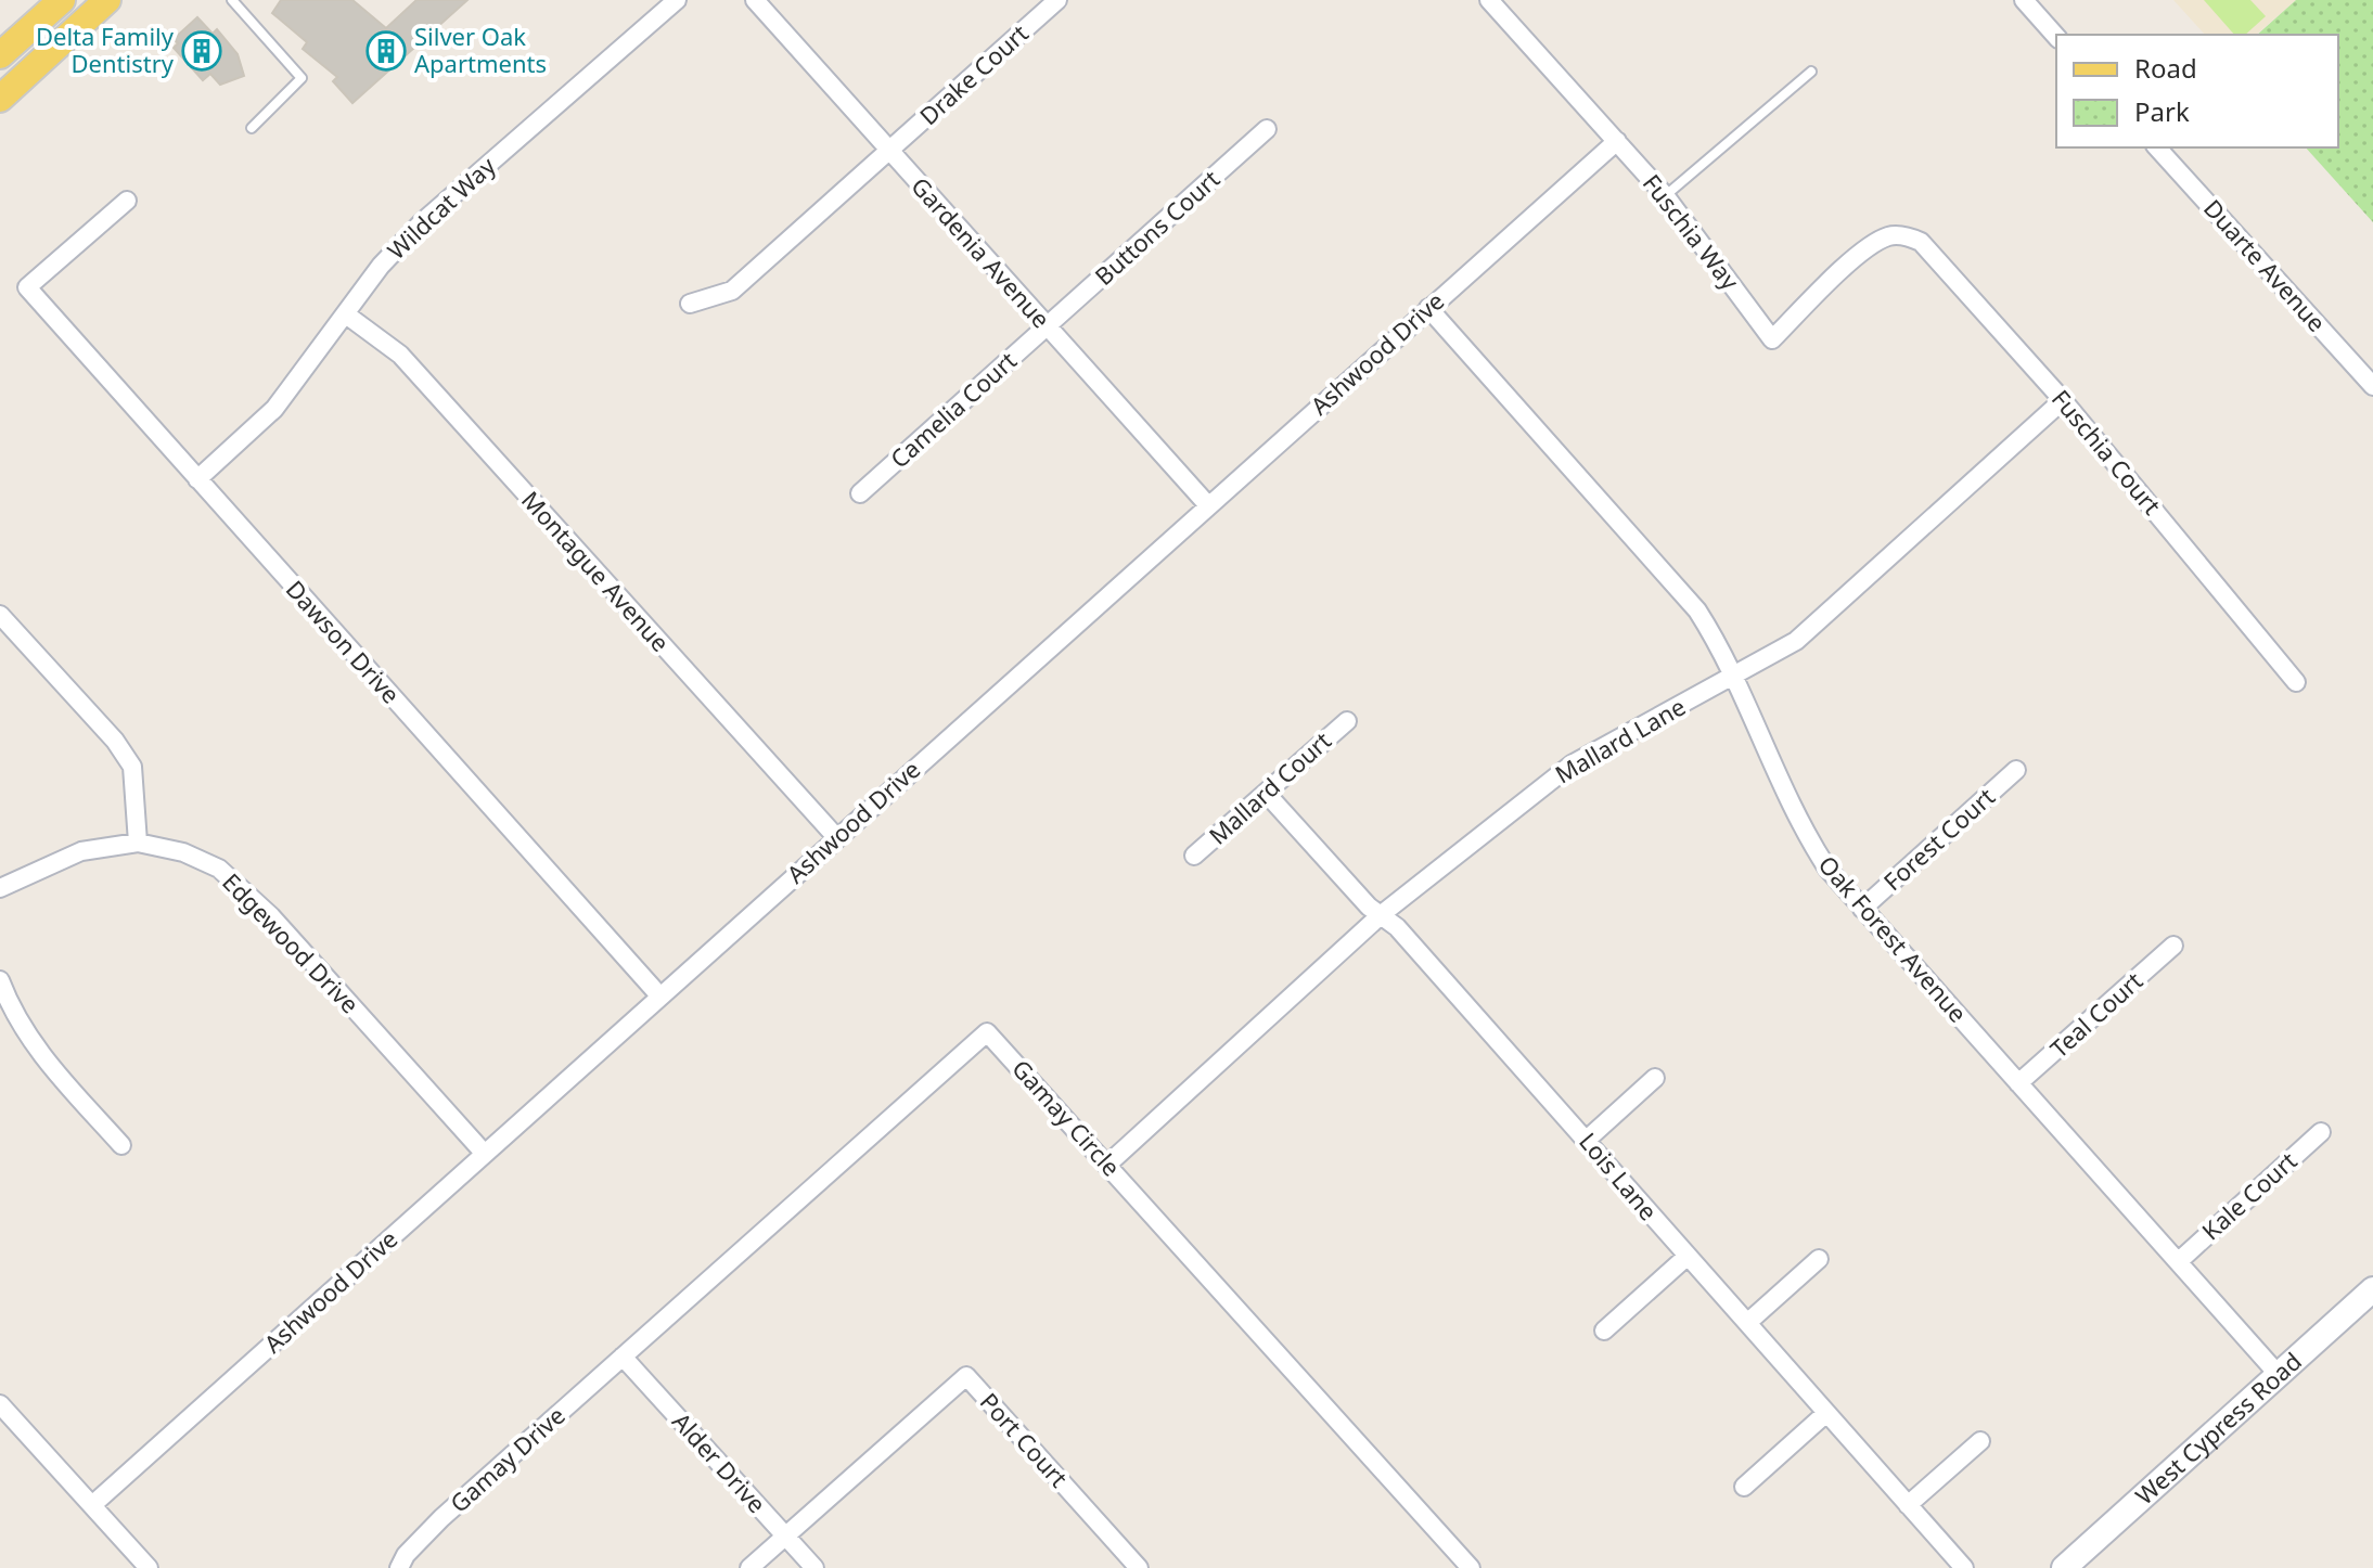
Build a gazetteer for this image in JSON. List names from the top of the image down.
{
  "streets": {
    "street": [
      "Drake Court",
      "Wildcat Way",
      "Buttons Court",
      "Fuschia Way",
      "Gardenia Avenue",
      "Duarte Avenue",
      "Ashwood Drive",
      "Camelia Court",
      "Fuschia Court",
      "Montague Avenue",
      "Dawson Drive",
      "Mallard Lane",
      "Mallard Court",
      "Forest Court",
      "Oak Forest Avenue",
      "Edgewood Drive",
      "Teal Court",
      "Gamay Circle",
      "Lois Lane",
      "Kale Court",
      "West Cypress Road",
      "Port Court",
      "Gamay Drive",
      "Alder Drive"
    ]
  },
  "crossings": [
    ["Drake Court", "Gardenia Avenue"],
    ["Wildcat Way", "Montague Avenue"],
    ["Wildcat Way", "Dawson Drive"],
    ["Buttons Court", "Gardenia Avenue"],
    ["Buttons Court", "Camelia Court"],
    ["Fuschia Way", "Ashwood Drive"],
    ["Fuschia Way", "Fuschia Court"],
    ["Gardenia Avenue", "Ashwood Drive"],
    ["Gardenia Avenue", "Camelia Court"],
    ["Ashwood Drive", "Montague Avenue"],
    ["Ashwood Drive", "Dawson Drive"],
    ["Ashwood Drive", "Oak Forest Avenue"],
    ["Ashwood Drive", "Edgewood Drive"],
    ["Fuschia Court", "Mallard Lane"],
    ["Mallard Lane", "Oak Forest Avenue"],
    ["Mallard Lane", "Gamay Circle"],
    ["Mallard Lane", "Lois Lane"],
    ["Mallard Court", "Lois Lane"],
    ["Forest Court", "Oak Forest Avenue"],
    ["Oak Forest Avenue", "Teal Court"],
    ["Oak Forest Avenue", "Kale Court"],
    ["Oak Forest Avenue", "West Cypress Road"],
    ["Gamay Circle", "Gamay Drive"],
    ["Gamay Circle", "Alder Drive"],
    ["Port Court", "Alder Drive"],
    ["Gamay Drive", "Alder Drive"]
  ],
  "places": {
    "building": ["Delta Family Dentistry", "Silver Oak Apartments"]
  },
  "legend": ["Road", "Park"]
}
